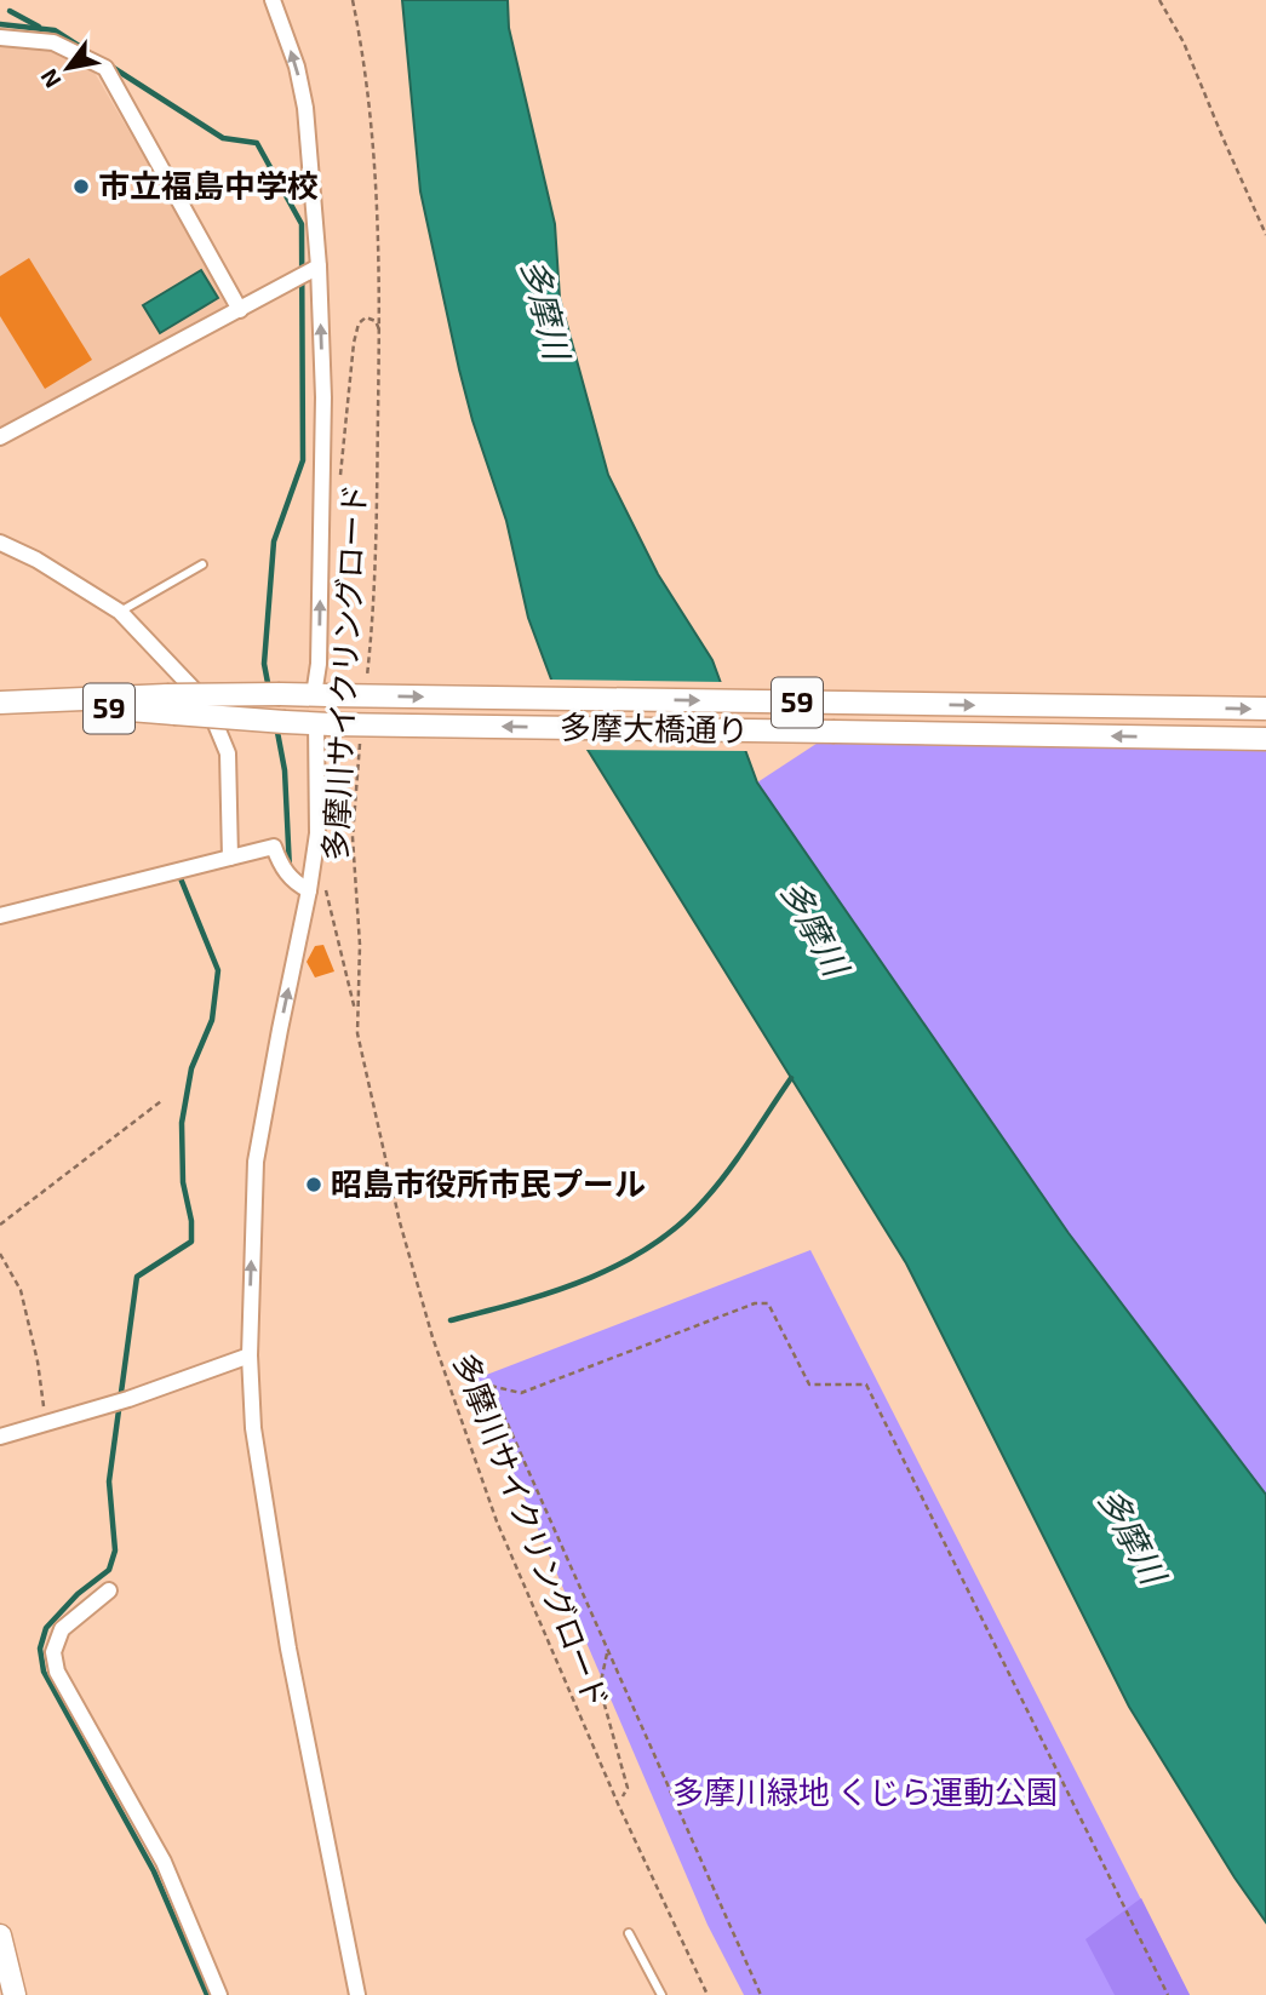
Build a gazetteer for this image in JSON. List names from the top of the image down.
{
  "streets": {
    "main road": ["59", "多摩大橋通り"],
    "path": ["多摩川サイクリングロード"]
  },
  "water": ["多摩川"],
  "parks": ["多摩川緑地 くじら運動公園"],
  "places": ["市立福島中学校", "昭島市役所市民プール"],
  "north": "bottom left"
}
